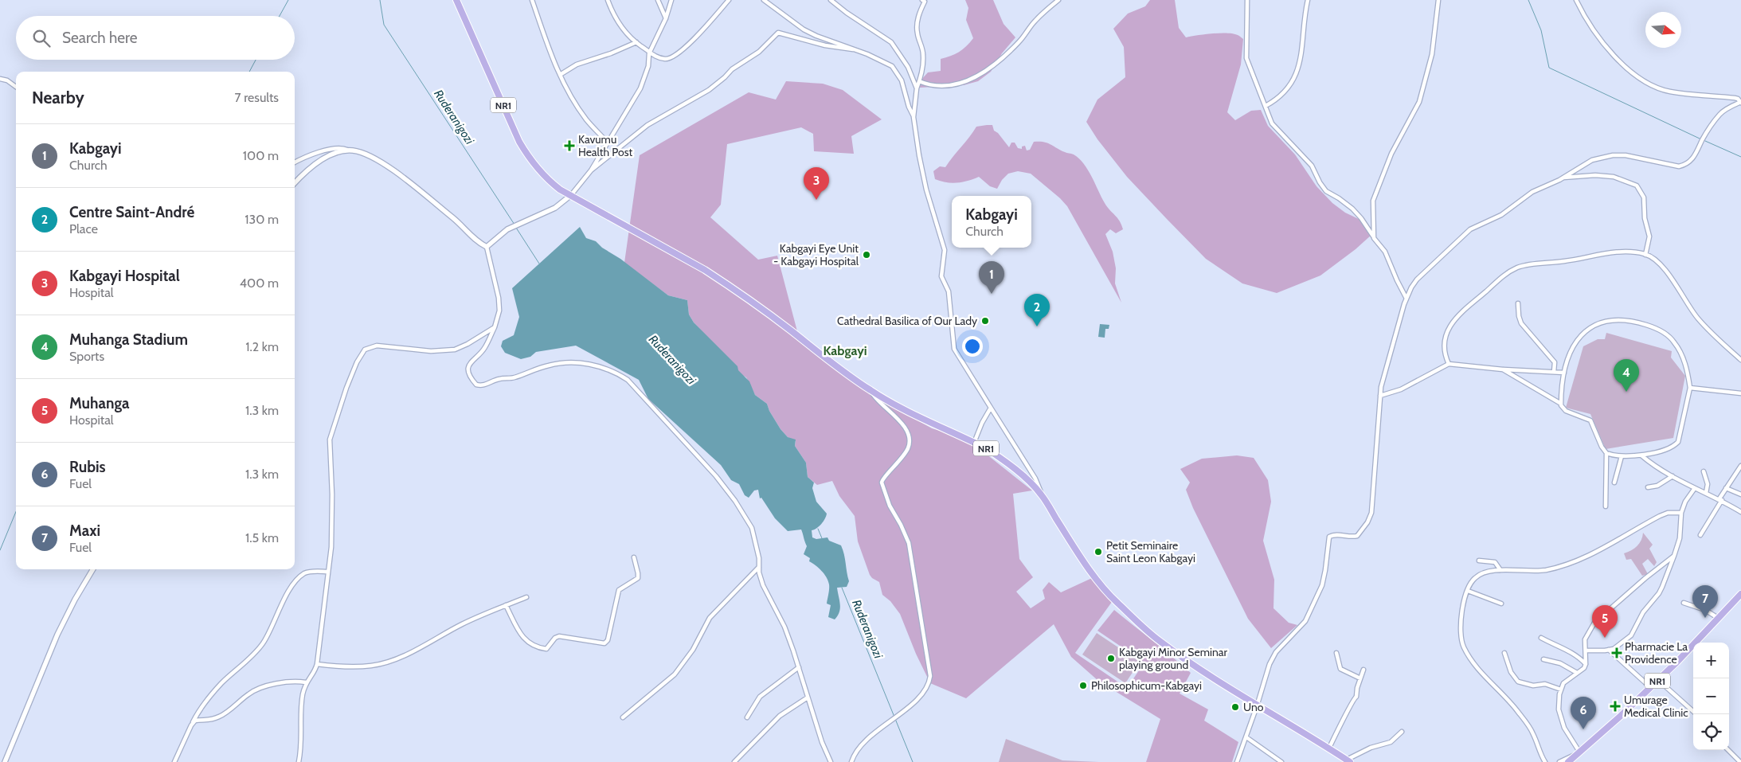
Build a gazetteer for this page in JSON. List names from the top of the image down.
{
  "streets": {
    "highway": ["NR1"]
  },
  "districts": ["Kabgayi"],
  "water": ["Ruderanigozi"],
  "places": {
    "health": ["Kavumu Health Post", "Pharmacie La Providence", "Umurage Medical Clinic"],
    "other": [
      "Kabgayi Eye Unit - Kabgayi Hospital",
      "Cathedral Basilica of Our Lady",
      "Petit Seminaire Saint Leon Kabgayi",
      "Kabgayi Minor Seminar playing ground",
      "Philosophicum-Kabgayi",
      "Uno"
    ]
  },
  "north": "right",
  "page": {
    "search": "Search here",
    "heading": ["Nearby", "7 results"],
    "list": [
      {
        "mark": "1",
        "name": "Kabgayi",
        "note": "Church",
        "value": "100 m"
      },
      {
        "mark": "2",
        "name": "Centre Saint-André",
        "note": "Place",
        "value": "130 m"
      },
      {
        "mark": "3",
        "name": "Kabgayi Hospital",
        "note": "Hospital",
        "value": "400 m"
      },
      {
        "mark": "4",
        "name": "Muhanga Stadium",
        "note": "Sports",
        "value": "1.2 km"
      },
      {
        "mark": "5",
        "name": "Muhanga",
        "note": "Hospital",
        "value": "1.3 km"
      },
      {
        "mark": "6",
        "name": "Rubis",
        "note": "Fuel",
        "value": "1.3 km"
      },
      {
        "mark": "7",
        "name": "Maxi",
        "note": "Fuel",
        "value": "1.5 km"
      }
    ],
    "pins": [
      "3",
      "1",
      "2",
      "4",
      "7",
      "5",
      "6"
    ],
    "popup": ["Kabgayi", "Church"],
    "map_buttons": ["+", "−"]
  }
}
